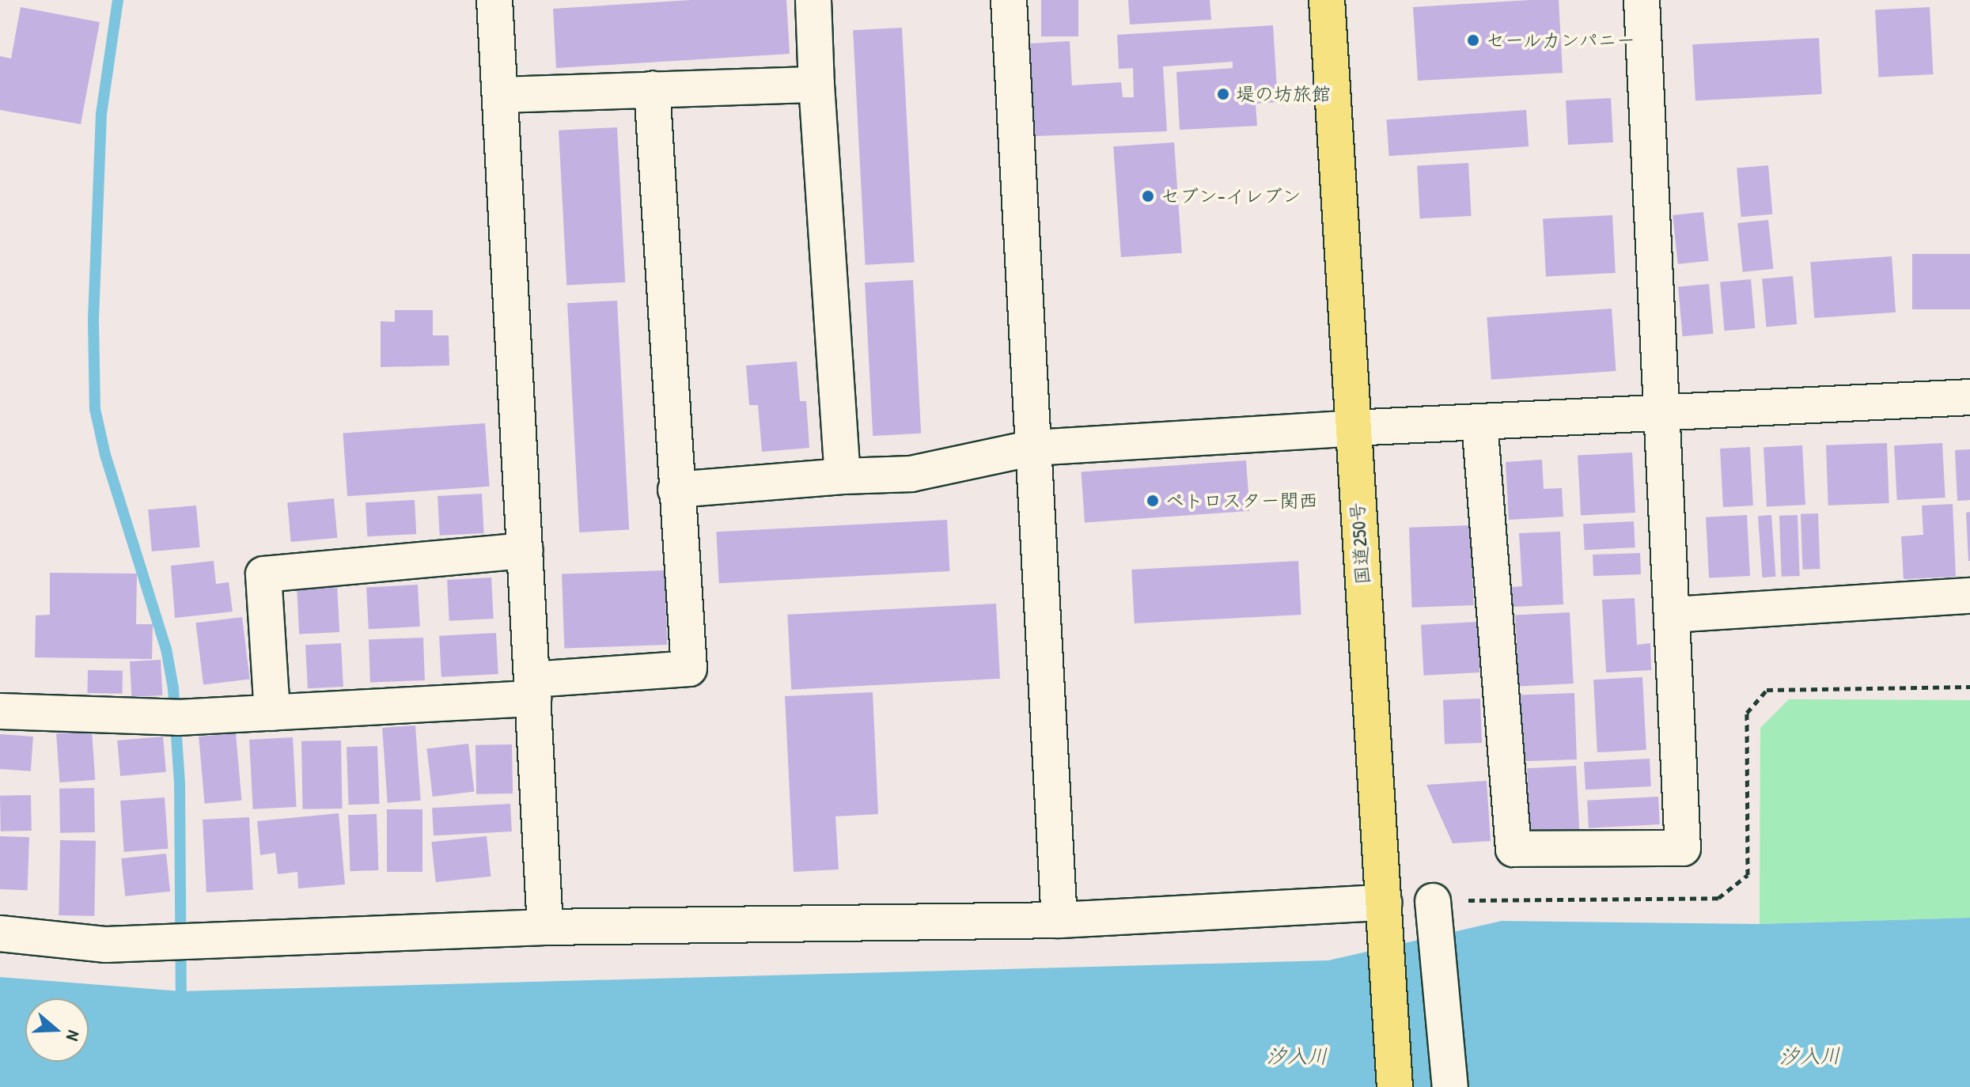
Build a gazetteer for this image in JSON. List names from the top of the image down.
{
  "streets": {
    "highway": ["国道250号"]
  },
  "water": ["汐入川"],
  "places": [
    "セールカンパニー",
    "堤の坊旅館",
    "セブン-イレブン",
    "ペトロスター関西"
  ],
  "north": "right"
}
